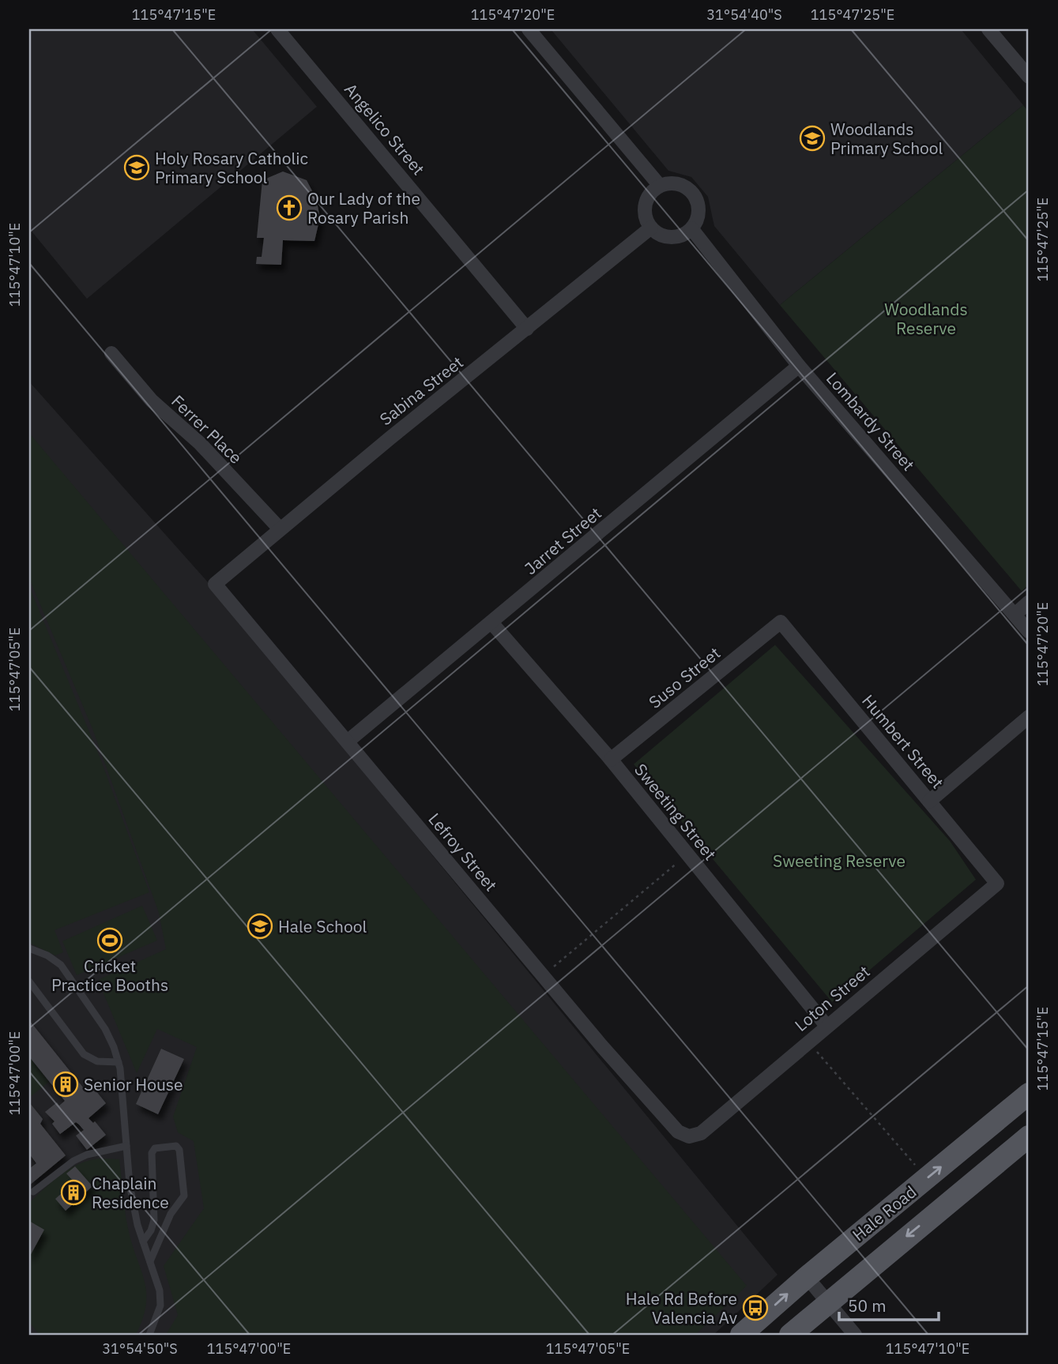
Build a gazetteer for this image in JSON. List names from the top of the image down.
{
  "streets": {
    "main road": ["Hale Road"],
    "street": [
      "Angelico Street",
      "Sabina Street",
      "Lombardy Street",
      "Ferrer Place",
      "Jarret Street",
      "Suso Street",
      "Humbert Street",
      "Sweeting Street",
      "Lefroy Street",
      "Loton Street"
    ]
  },
  "crossings": [
    ["Angelico Street", "Sabina Street"],
    ["Sabina Street", "Lombardy Street"],
    ["Sabina Street", "Ferrer Place"],
    ["Sabina Street", "Lefroy Street"],
    ["Lombardy Street", "Jarret Street"],
    ["Jarret Street", "Sweeting Street"],
    ["Jarret Street", "Lefroy Street"],
    ["Suso Street", "Humbert Street"],
    ["Suso Street", "Sweeting Street"],
    ["Humbert Street", "Loton Street"],
    ["Sweeting Street", "Loton Street"],
    ["Lefroy Street", "Loton Street"]
  ],
  "parks": ["Woodlands Reserve", "Sweeting Reserve"],
  "places": {
    "school or university": ["Woodlands Primary School", "Holy Rosary Catholic Primary School", "Hale School"],
    "church": ["Our Lady of the Rosary Parish"],
    "sports": ["Cricket Practice Booths"],
    "building": ["Senior House", "Chaplain Residence"],
    "bus stop": ["Hale Rd Before Valencia Av"]
  },
  "scale_bar": "50 m",
  "coordinates": [
    "115°47'15\"E",
    "115°47'20\"E",
    "31°54'40\"S",
    "115°47'25\"E",
    "115°47'10\"E",
    "115°47'05\"E",
    "115°47'00\"E",
    "31°54'50\"S"
  ]
}
